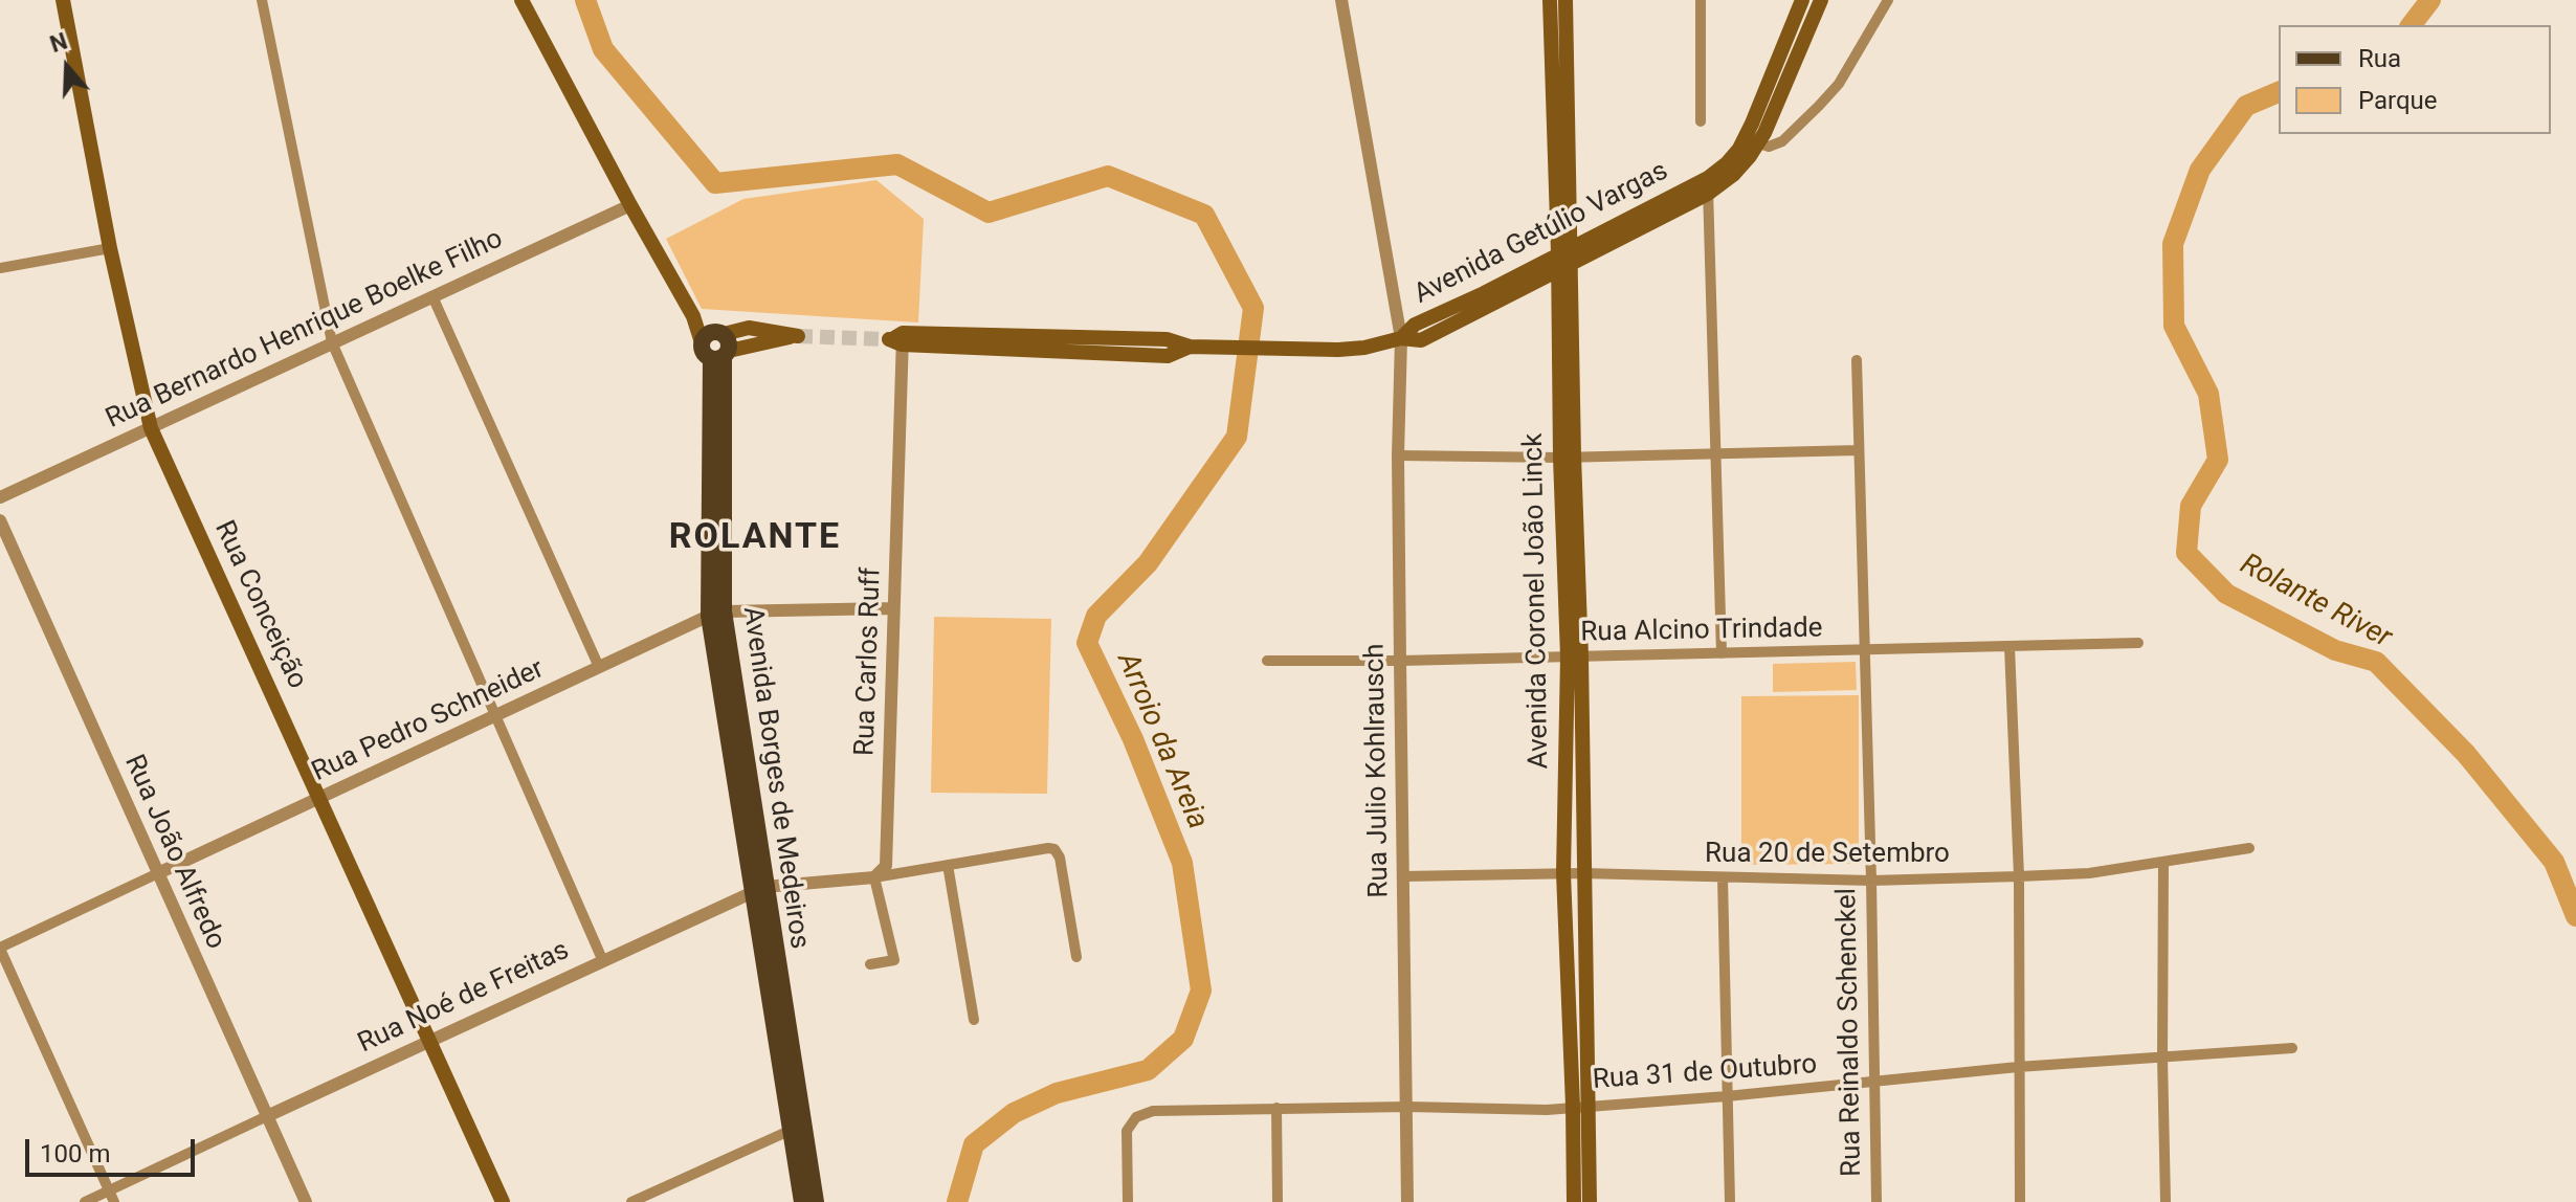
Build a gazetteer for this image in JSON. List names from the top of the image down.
{
  "streets": {
    "main road": [
      "Avenida Getúlio Vargas",
      "Avenida Coronel João Linck",
      "Rua Conceição",
      "Avenida Borges de Medeiros"
    ],
    "street": [
      "Rua Bernardo Henrique Boelke Filho",
      "Rua Alcino Trindade",
      "Rua Carlos Ruff",
      "Rua Pedro Schneider",
      "Rua Julio Kohlrausch",
      "Rua João Alfredo",
      "Rua 20 de Setembro",
      "Rua Noé de Freitas",
      "Rua Reinaldo Schenckel",
      "Rua 31 de Outubro"
    ]
  },
  "crossings": [
    ["Avenida Getúlio Vargas", "Avenida Coronel João Linck"],
    ["Avenida Getúlio Vargas", "Rua Carlos Ruff"],
    ["Avenida Getúlio Vargas", "Rua Julio Kohlrausch"],
    ["Rua Bernardo Henrique Boelke Filho", "Rua Conceição"],
    ["Avenida Coronel João Linck", "Rua Alcino Trindade"],
    ["Avenida Coronel João Linck", "Rua 20 de Setembro"],
    ["Avenida Coronel João Linck", "Rua 31 de Outubro"],
    ["Rua Conceição", "Rua Pedro Schneider"],
    ["Rua Conceição", "Rua Noé de Freitas"],
    ["Rua Alcino Trindade", "Rua Julio Kohlrausch"],
    ["Rua Alcino Trindade", "Rua Reinaldo Schenckel"],
    ["Rua Carlos Ruff", "Rua Pedro Schneider"],
    ["Rua Carlos Ruff", "Rua Noé de Freitas"],
    ["Rua Pedro Schneider", "Avenida Borges de Medeiros"],
    ["Rua Pedro Schneider", "Rua João Alfredo"],
    ["Rua Julio Kohlrausch", "Rua 20 de Setembro"],
    ["Rua Julio Kohlrausch", "Rua 31 de Outubro"],
    ["Avenida Borges de Medeiros", "Rua Noé de Freitas"],
    ["Rua João Alfredo", "Rua Noé de Freitas"],
    ["Rua 20 de Setembro", "Rua Reinaldo Schenckel"],
    ["Rua Reinaldo Schenckel", "Rua 31 de Outubro"]
  ],
  "districts": ["ROLANTE"],
  "water": ["Rolante River", "Arroio da Areia"],
  "legend": ["Rua", "Parque"],
  "scale_bar": "100 m",
  "north": "top"
}
